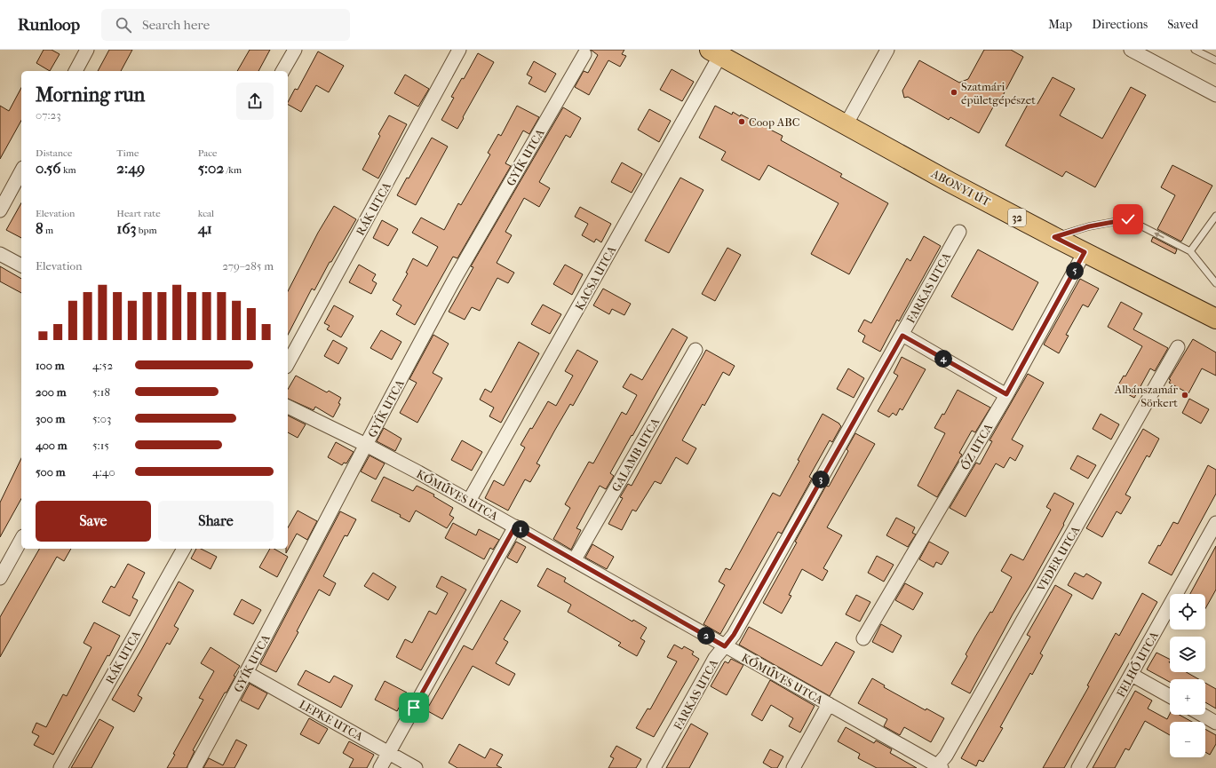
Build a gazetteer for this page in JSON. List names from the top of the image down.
{
  "streets": {
    "main road": ["ABONYI ÚT", "32"],
    "street": [
      "GYÍK UTCA",
      "RÁK UTCA",
      "KACSA UTCA",
      "FARKAS UTCA",
      "ŐZ UTCA",
      "GALAMB UTCA",
      "KŐMŰVES UTCA",
      "VEDER UTCA",
      "FELHŐ UTCA",
      "LEPKE UTCA"
    ]
  },
  "crossings": [
    ["GYÍK UTCA", "KŐMŰVES UTCA"],
    ["GYÍK UTCA", "LEPKE UTCA"],
    ["ABONYI ÚT", "KACSA UTCA"],
    ["ABONYI ÚT", "ŐZ UTCA"],
    ["KACSA UTCA", "KŐMŰVES UTCA"],
    ["FARKAS UTCA", "KŐMŰVES UTCA"],
    ["GALAMB UTCA", "KŐMŰVES UTCA"],
    ["KŐMŰVES UTCA", "VEDER UTCA"]
  ],
  "places": ["Szatmári épületgépészet", "Coop ABC", "Albánszamár Sörkert"],
  "page": {
    "header": "Runloop",
    "search": "Search here",
    "nav": ["Map", "Directions", "Saved"],
    "heading": ["Morning run", "07:23"],
    "stats": [
      ["Distance", "0.56 km"],
      ["Time", "2:49"],
      ["Pace", "5:02 /km"],
      ["Elevation", "8 m"],
      ["Heart rate", "163 bpm"],
      ["kcal", "41"]
    ],
    "chart": ["Elevation", "279–285 m"],
    "pins": [
      "5",
      "4",
      "3",
      "1",
      "2"
    ],
    "list": [
      {
        "name": "100 m",
        "note": "4:52"
      },
      {
        "name": "200 m",
        "note": "5:18"
      },
      {
        "name": "300 m",
        "note": "5:03"
      },
      {
        "name": "400 m",
        "note": "5:15"
      },
      {
        "name": "500 m",
        "note": "4:40"
      }
    ],
    "buttons": ["Save", "Share"],
    "map_buttons": ["+", "−"]
  }
}
